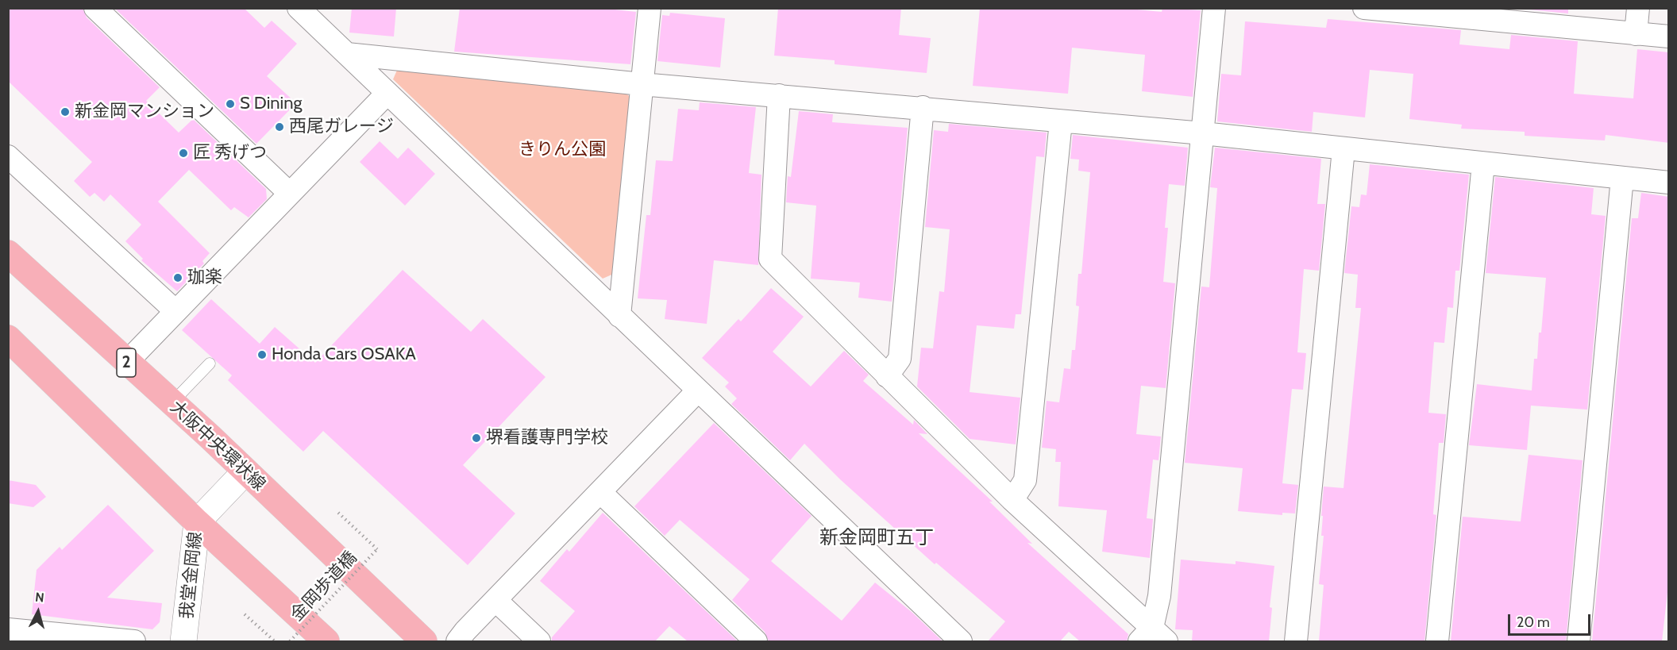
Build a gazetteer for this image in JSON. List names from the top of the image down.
{
  "streets": {
    "main road": ["2", "大阪中央環状線", "我堂金岡線"],
    "path": ["金岡歩道橋"]
  },
  "crossings": [
    ["大阪中央環状線", "我堂金岡線"]
  ],
  "districts": ["新金岡町五丁"],
  "parks": ["きりん公園"],
  "places": [
    "S Dining",
    "新金岡マンション",
    "西尾ガレージ",
    "匠 秀げつ",
    "珈楽",
    "Honda Cars OSAKA",
    "堺看護専門学校"
  ],
  "scale_bar": "20 m",
  "north": "top"
}
